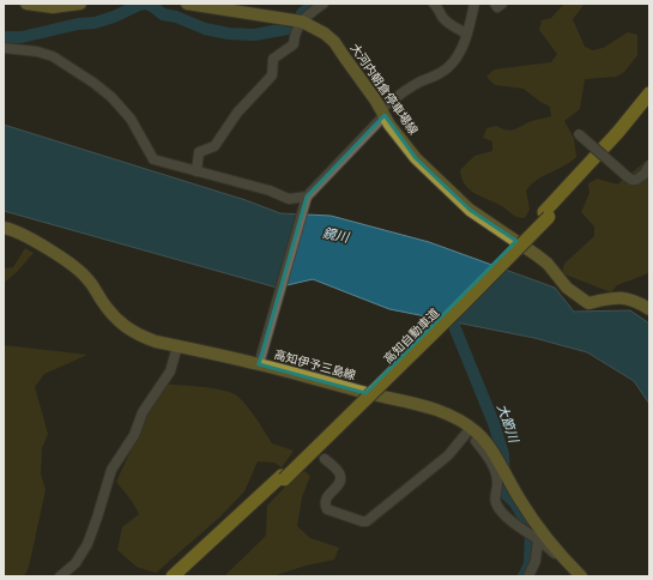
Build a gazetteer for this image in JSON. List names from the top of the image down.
{
  "streets": {
    "highway": ["高知自動車道"],
    "main road": ["大河内朝倉停車場線", "高知伊予三島線"]
  },
  "water": ["鏡川", "大節川"]
}
